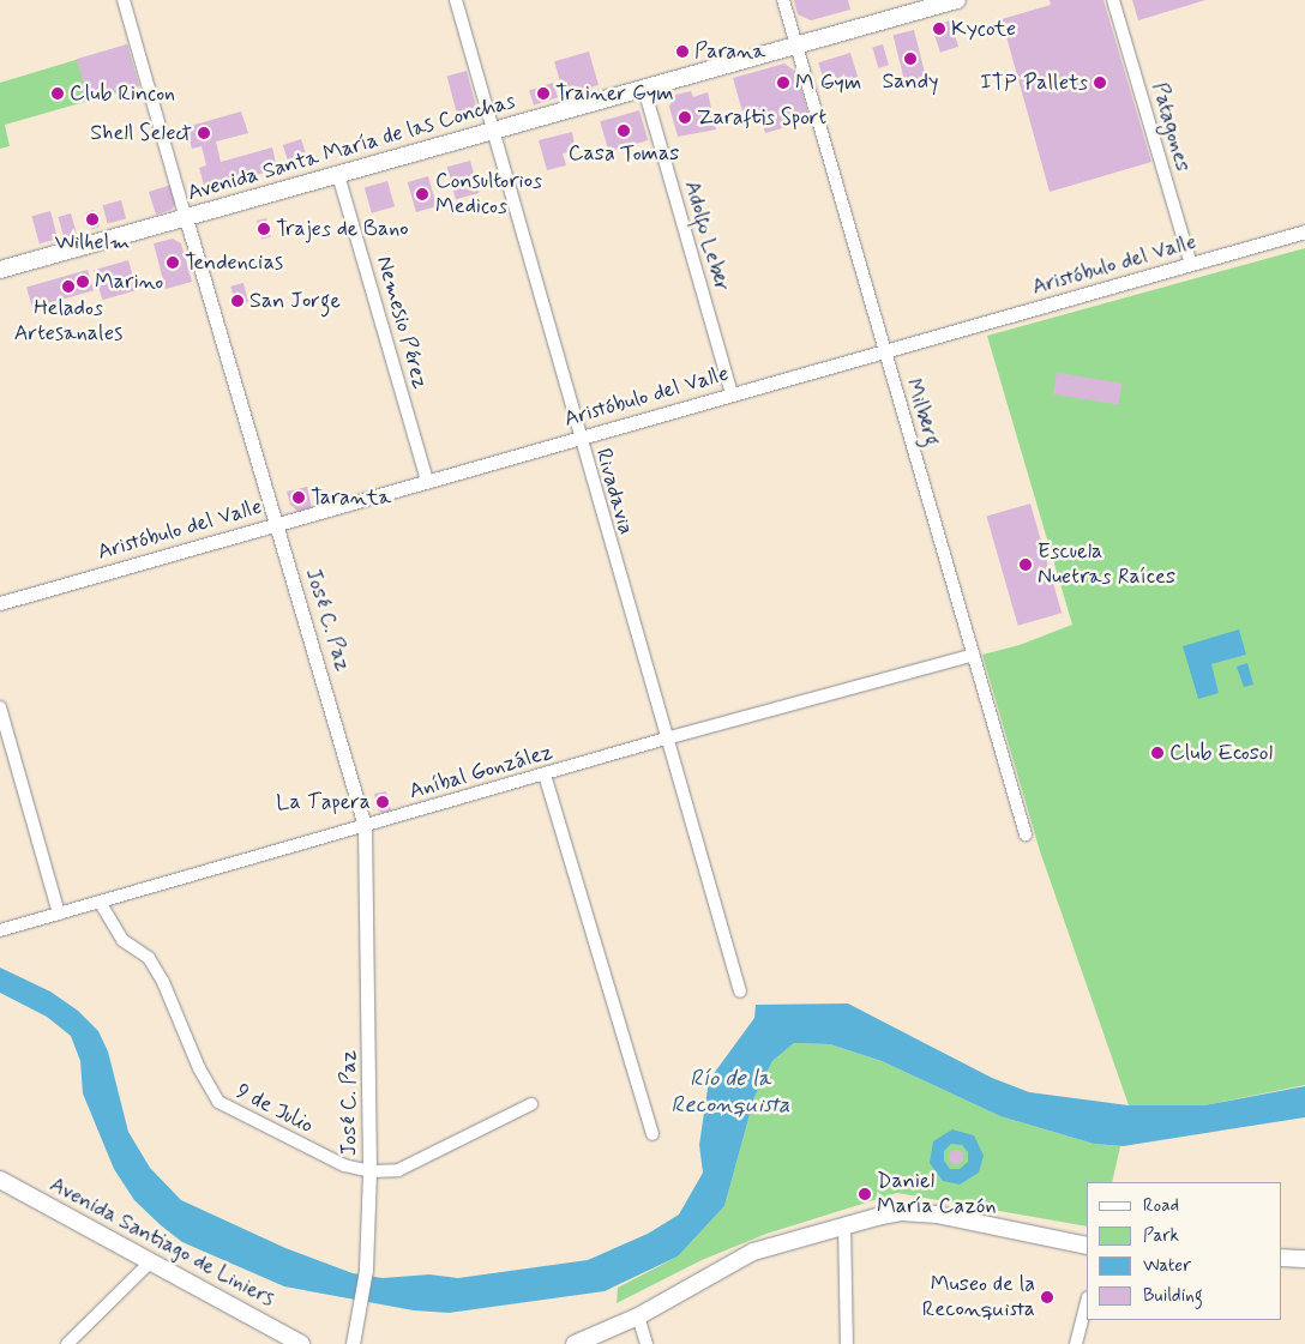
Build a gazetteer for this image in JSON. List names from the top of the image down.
{
  "streets": {
    "main road": ["Avenida Santa María de las Conchas", "Avenida Santiago de Liniers"],
    "street": [
      "Patagones",
      "Adolfo Leber",
      "Aristóbulo del Valle",
      "Nemesio Pérez",
      "Milberg",
      "Rivadavia",
      "José C. Paz",
      "Aníbal González",
      "9 de Julio"
    ]
  },
  "crossings": [
    ["Patagones", "Aristóbulo del Valle"],
    ["Avenida Santa María de las Conchas", "Adolfo Leber"],
    ["Avenida Santa María de las Conchas", "Nemesio Pérez"],
    ["Avenida Santa María de las Conchas", "Milberg"],
    ["Avenida Santa María de las Conchas", "Rivadavia"],
    ["Avenida Santa María de las Conchas", "José C. Paz"],
    ["Adolfo Leber", "Aristóbulo del Valle"],
    ["Aristóbulo del Valle", "Nemesio Pérez"],
    ["Aristóbulo del Valle", "Milberg"],
    ["Aristóbulo del Valle", "Rivadavia"],
    ["Aristóbulo del Valle", "José C. Paz"],
    ["Milberg", "Aníbal González"],
    ["Rivadavia", "Aníbal González"],
    ["José C. Paz", "Aníbal González"],
    ["José C. Paz", "9 de Julio"],
    ["Aníbal González", "9 de Julio"]
  ],
  "water": ["Río de la Reconquista"],
  "places": [
    "Kycote",
    "Parana",
    "Sandy",
    "M Gym",
    "ITP Pallets",
    "Club Rincon",
    "Trainer Gym",
    "Zaraftis Sport",
    "Casa Tomas",
    "Shell Select",
    "Consultorios Medicos",
    "Wilhelm",
    "Trajes de Bano",
    "Tendencias",
    "Marino",
    "Helados Artesanales",
    "San Jorge",
    "Taranta",
    "Escuela Nuetras Raíces",
    "Club Ecosol",
    "La Tapera",
    "Daniel María Cazón",
    "Museo de la Reconquista"
  ],
  "legend": [
    "Road",
    "Park",
    "Water",
    "Building"
  ]
}
